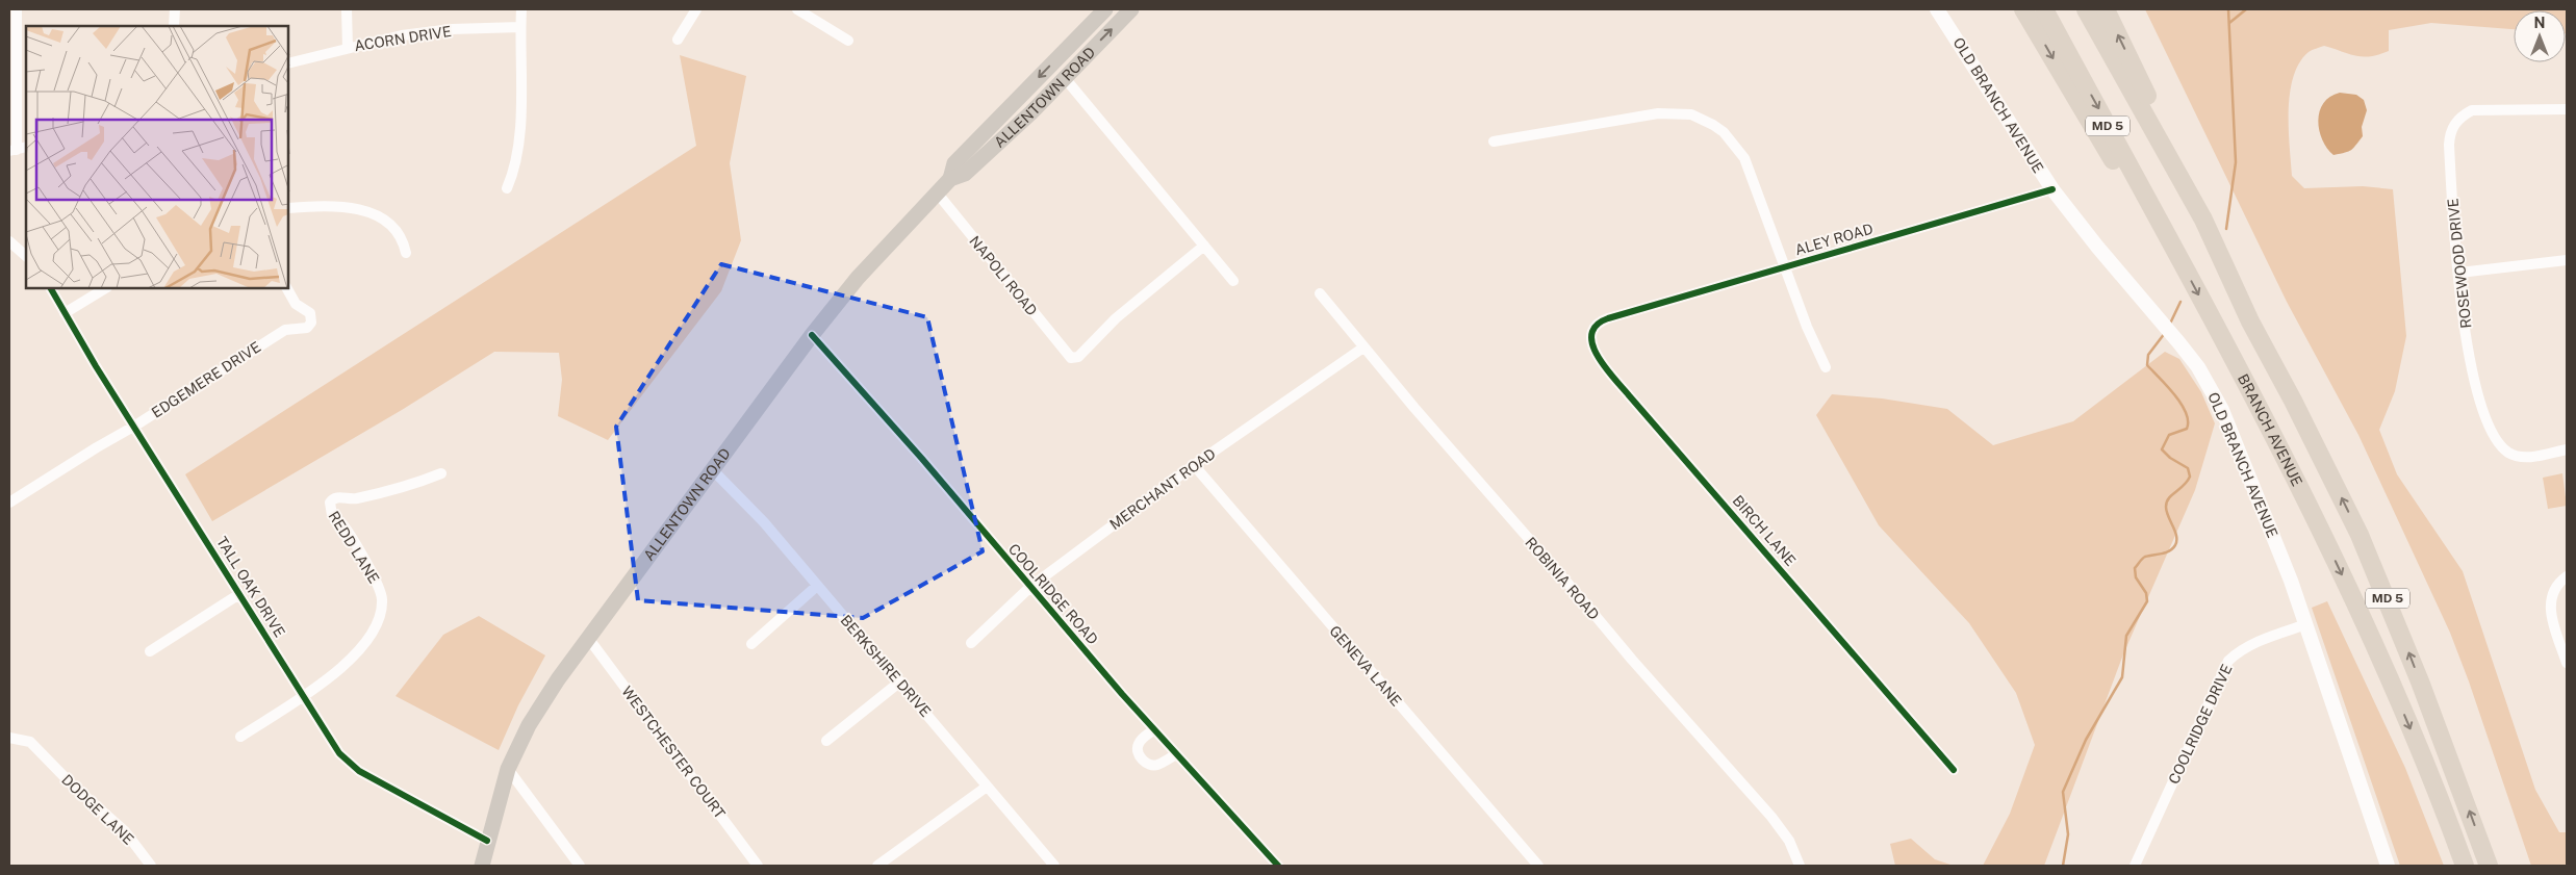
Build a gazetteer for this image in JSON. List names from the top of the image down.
{
  "streets": {
    "highway": ["MD 5", "BRANCH AVENUE"],
    "main road": ["ALLENTOWN ROAD", "OLD BRANCH AVENUE"],
    "street": [
      "ACORN DRIVE",
      "ALEY ROAD",
      "ROSEWOOD DRIVE",
      "NAPOLI ROAD",
      "EDGEMERE DRIVE",
      "MERCHANT ROAD",
      "BIRCH LANE",
      "REDD LANE",
      "ROBINIA ROAD",
      "TALL OAK DRIVE",
      "COOLRIDGE ROAD",
      "BERKSHIRE DRIVE",
      "GENEVA LANE",
      "COOLRIDGE DRIVE",
      "WESTCHESTER COURT",
      "DODGE LANE"
    ]
  },
  "crossings": [
    ["ALLENTOWN ROAD", "NAPOLI ROAD"],
    ["ALLENTOWN ROAD", "TALL OAK DRIVE"],
    ["ALLENTOWN ROAD", "COOLRIDGE ROAD"],
    ["ALLENTOWN ROAD", "BERKSHIRE DRIVE"],
    ["ALLENTOWN ROAD", "WESTCHESTER COURT"],
    ["OLD BRANCH AVENUE", "ALEY ROAD"],
    ["OLD BRANCH AVENUE", "COOLRIDGE DRIVE"],
    ["ALEY ROAD", "BIRCH LANE"],
    ["EDGEMERE DRIVE", "TALL OAK DRIVE"],
    ["MERCHANT ROAD", "ROBINIA ROAD"],
    ["MERCHANT ROAD", "COOLRIDGE ROAD"],
    ["MERCHANT ROAD", "GENEVA LANE"],
    ["REDD LANE", "TALL OAK DRIVE"]
  ],
  "north": "top"
}
